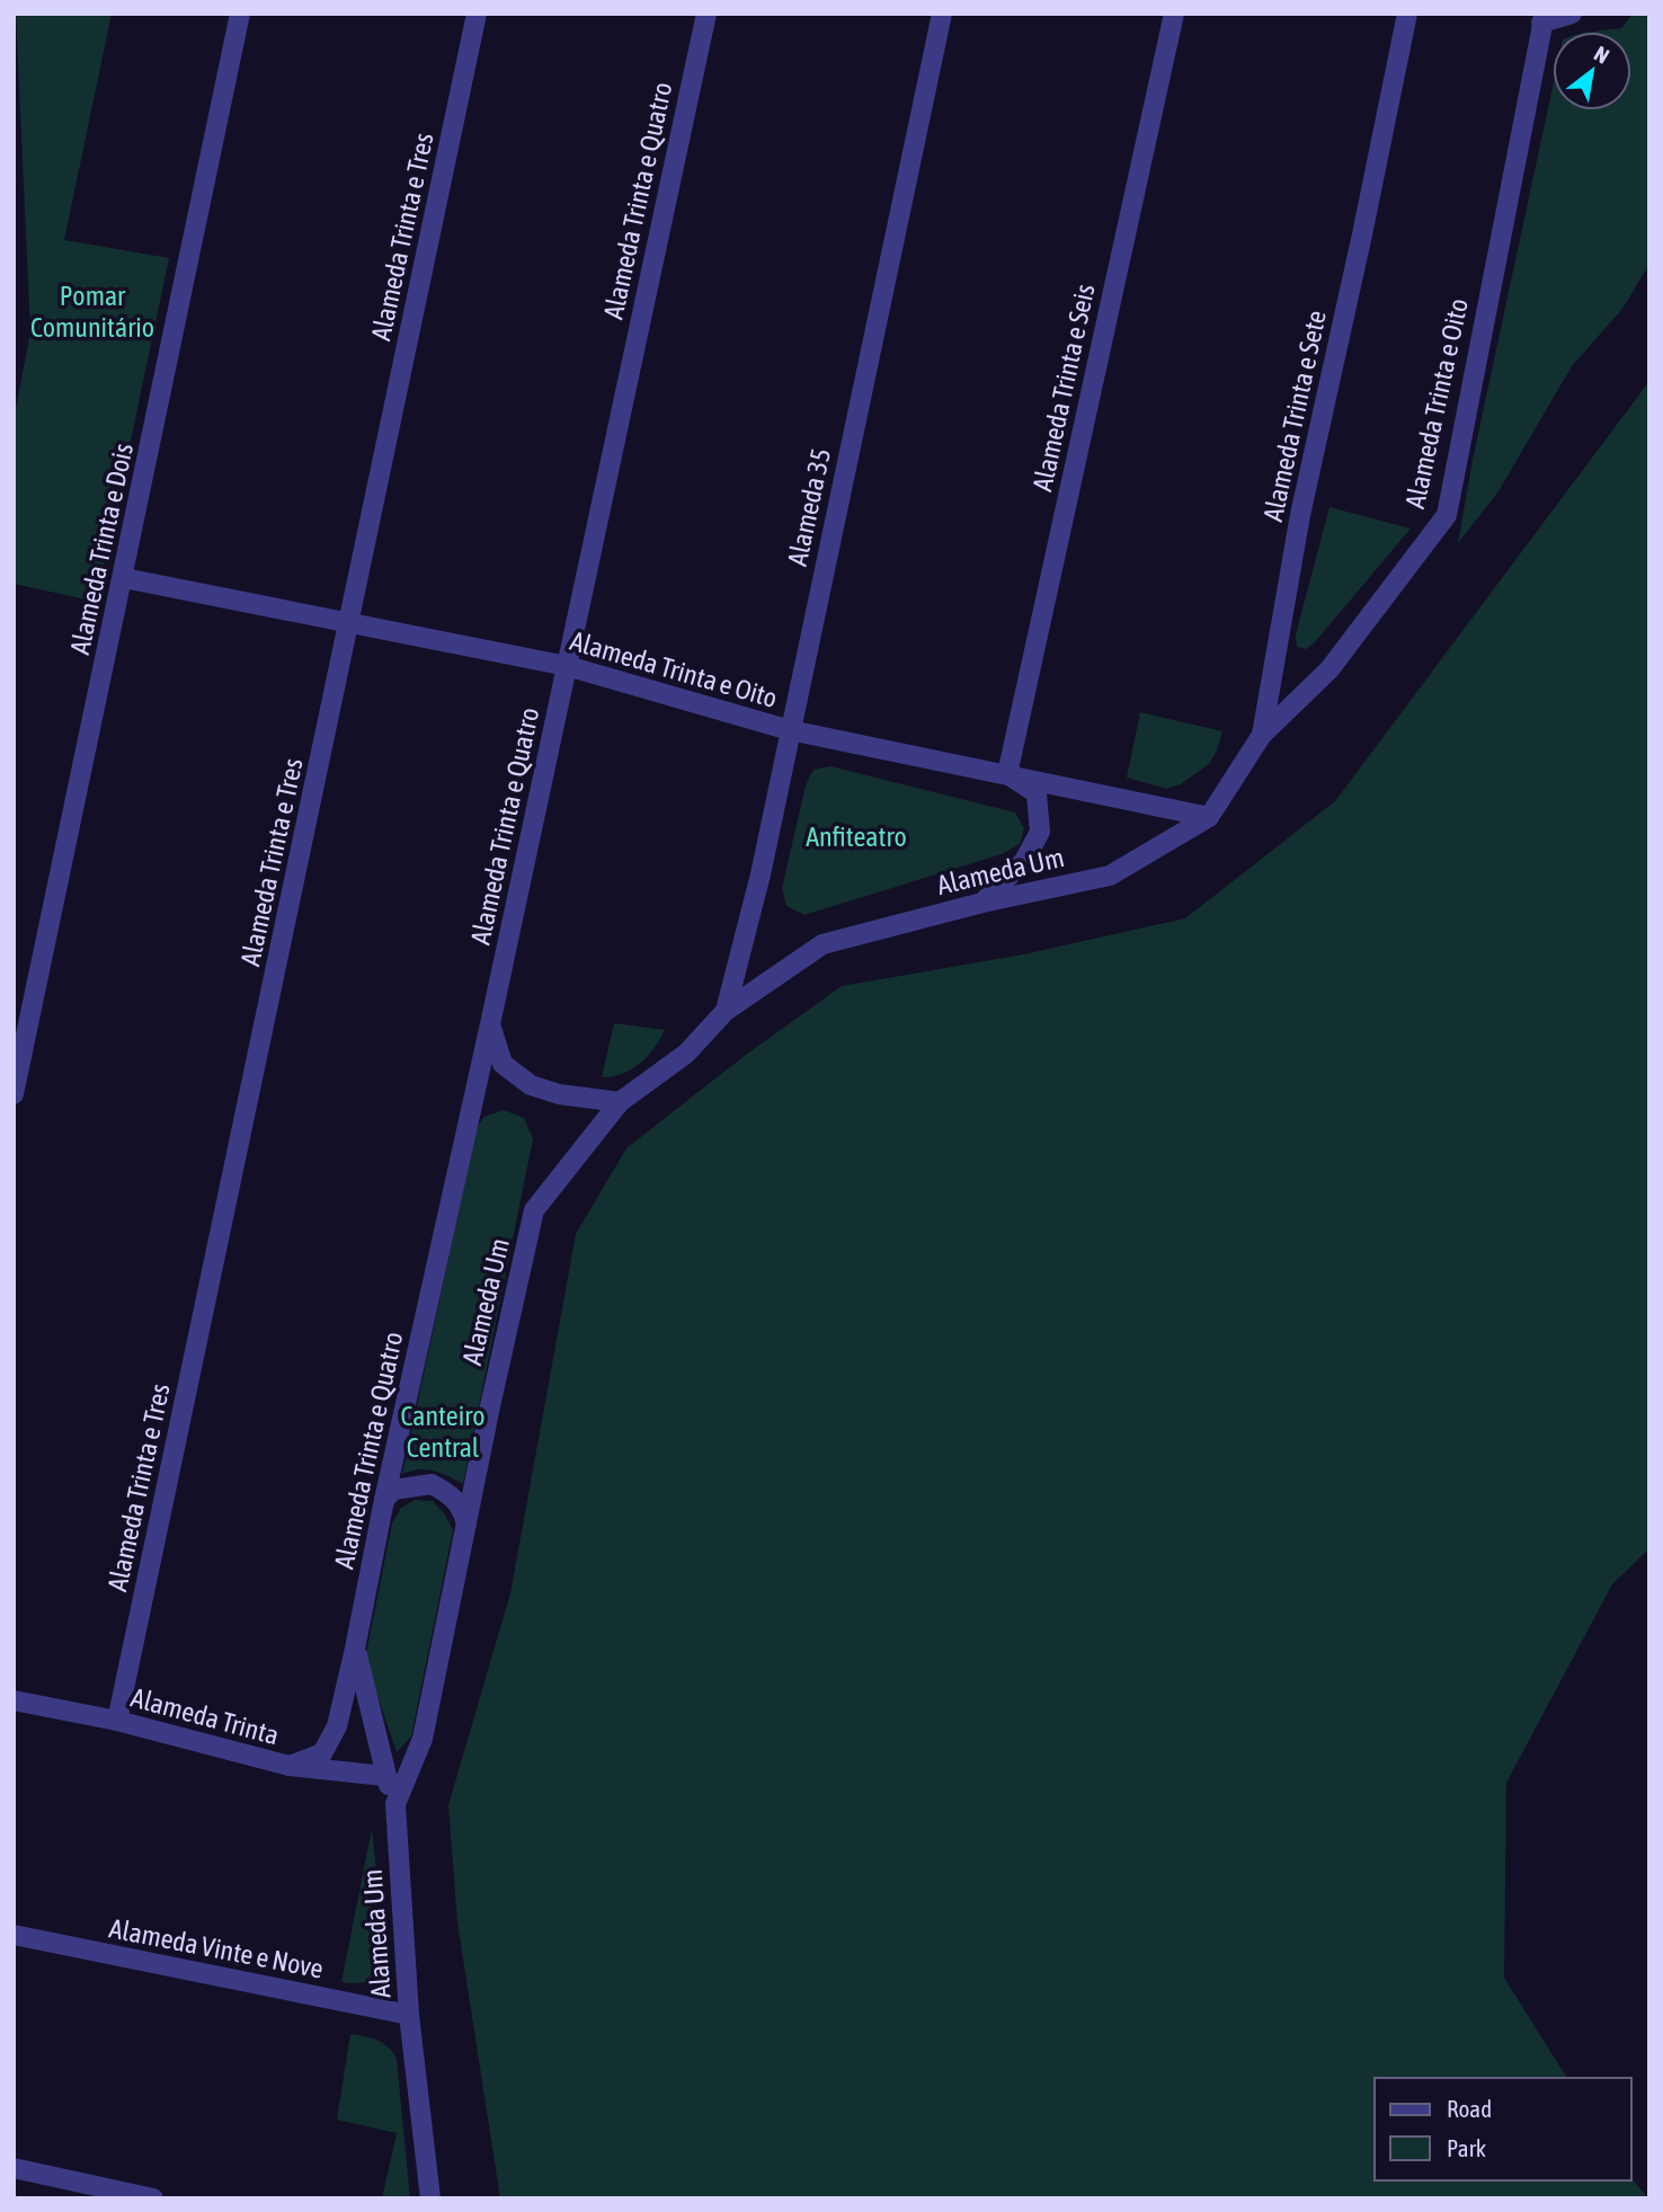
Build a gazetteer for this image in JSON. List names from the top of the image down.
{
  "streets": {
    "street": [
      "Alameda Trinta e Quatro",
      "Alameda Trinta e Tres",
      "Alameda Trinta e Seis",
      "Alameda Trinta e Oito",
      "Alameda Trinta e Sete",
      "Alameda 35",
      "Alameda Trinta e Dois",
      "Alameda Um",
      "Alameda Trinta",
      "Alameda Vinte e Nove"
    ]
  },
  "crossings": [
    ["Alameda Trinta e Quatro", "Alameda Trinta e Oito"],
    ["Alameda Trinta e Quatro", "Alameda Um"],
    ["Alameda Trinta e Quatro", "Alameda Trinta"],
    ["Alameda Trinta e Tres", "Alameda Trinta e Oito"],
    ["Alameda Trinta e Tres", "Alameda Trinta"],
    ["Alameda Trinta e Seis", "Alameda Trinta e Oito"],
    ["Alameda Trinta e Oito", "Alameda Trinta e Sete"],
    ["Alameda Trinta e Oito", "Alameda 35"],
    ["Alameda Trinta e Oito", "Alameda Trinta e Dois"],
    ["Alameda Trinta e Oito", "Alameda Um"],
    ["Alameda Trinta e Sete", "Alameda Um"],
    ["Alameda 35", "Alameda Um"],
    ["Alameda Um", "Alameda Vinte e Nove"]
  ],
  "parks": ["Pomar Comunitário", "Anfiteatro", "Canteiro Central"],
  "legend": ["Road", "Park"],
  "north": "top right"
}
